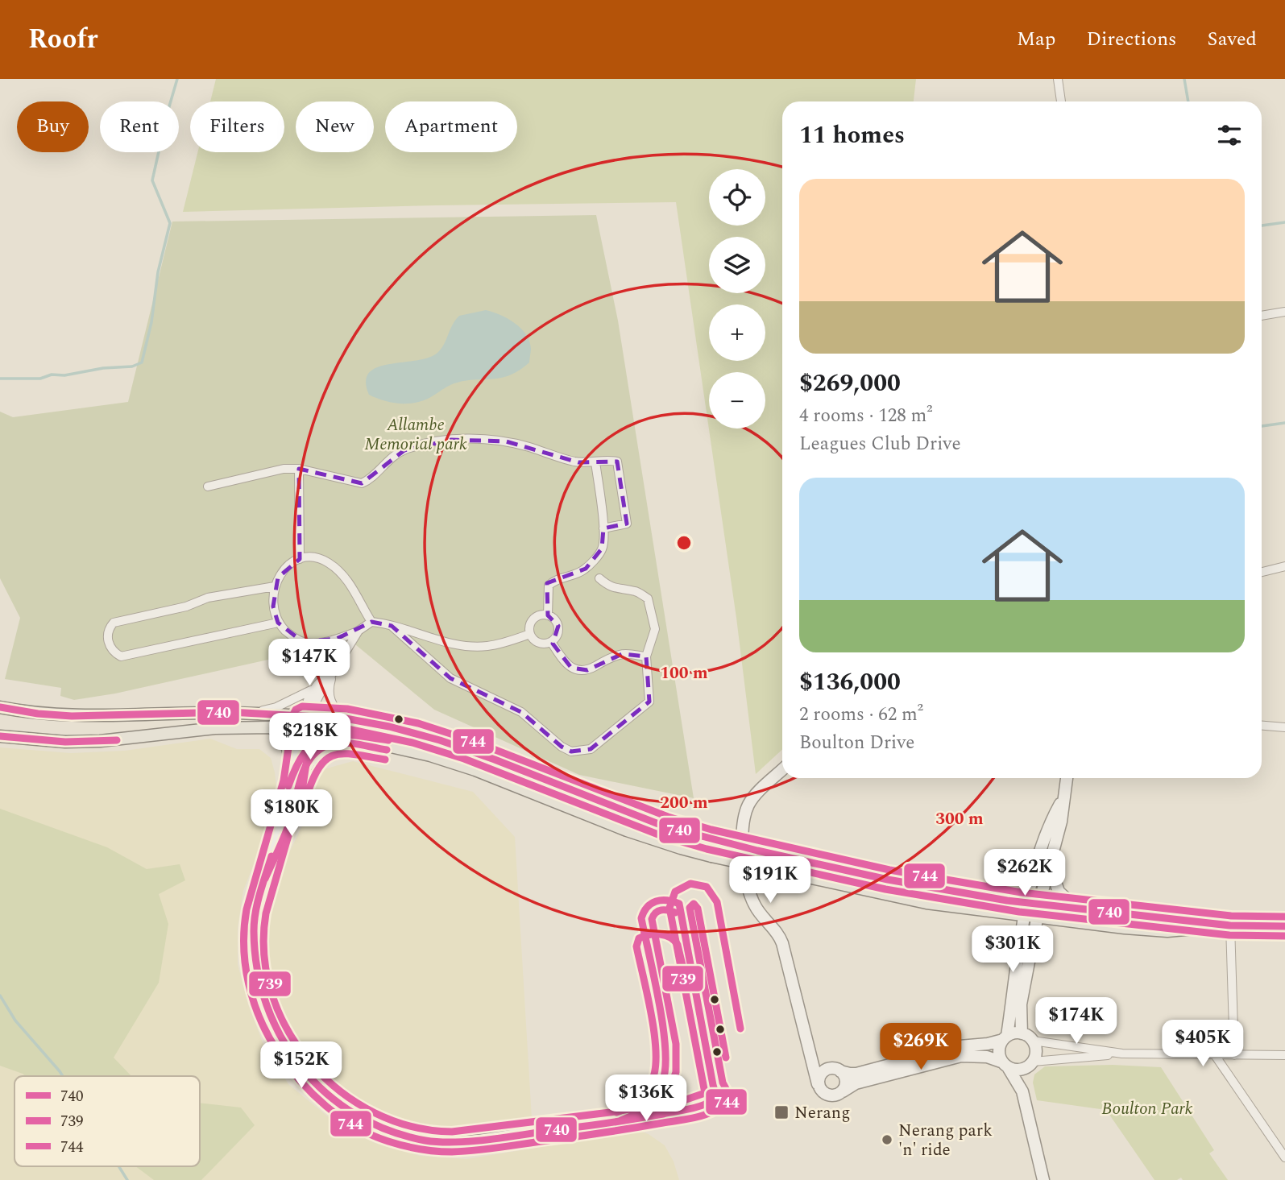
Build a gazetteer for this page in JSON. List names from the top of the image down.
{
  "parks": ["Allambe Memorial park", "Boulton Park"],
  "places": {
    "transit": ["Nerang"],
    "other": ["Nerang park 'n' ride"]
  },
  "lines": ["transit line 744", "transit line 740", "transit line 739"],
  "legend": ["740", "739", "744"],
  "page": {
    "header": "Roofr",
    "nav": ["Map", "Directions", "Saved"],
    "chip": [
      "Buy",
      "Rent",
      "Filters",
      "New",
      "Apartment"
    ],
    "heading": "11 homes",
    "map_buttons": ["+", "−"],
    "list": [
      {
        "name": "$269,000",
        "note": "4 rooms · 128 m² · Leagues Club Drive"
      },
      {
        "name": "$136,000",
        "note": "2 rooms · 62 m² · Boulton Drive"
      }
    ],
    "price": [
      "$147K",
      "$218K",
      "$180K",
      "$262K",
      "$191K",
      "$301K",
      "$174K",
      "$405K",
      "$269K",
      "$152K",
      "$136K"
    ]
  },
  "rings": ["100 m", "200 m", "300 m"]
}
